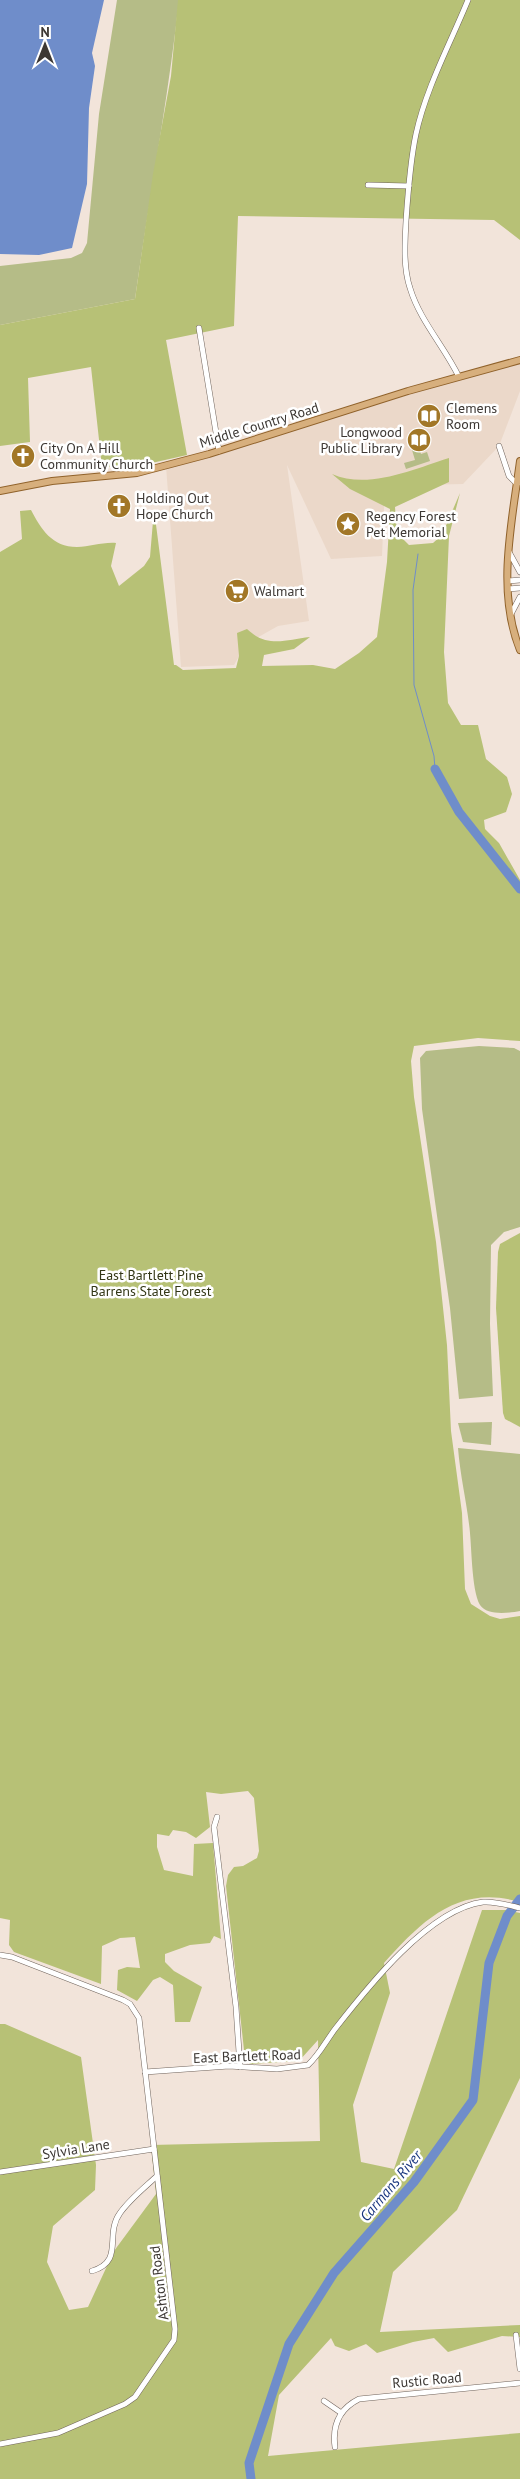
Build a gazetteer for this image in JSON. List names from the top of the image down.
{
  "streets": {
    "main road": ["Middle Country Road"],
    "street": [
      "East Bartlett Road",
      "Sylvia Lane",
      "Ashton Road",
      "Rustic Road"
    ]
  },
  "crossings": [
    ["East Bartlett Road", "Ashton Road"],
    ["Sylvia Lane", "Ashton Road"]
  ],
  "water": ["Carmans River"],
  "parks": ["East Bartlett Pine Barrens State Forest"],
  "places": {
    "library": ["Clemens Room", "Longwood Public Library"],
    "church": ["City On A Hill Community Church", "Holding Out Hope Church"],
    "place": ["Regency Forest Pet Memorial"],
    "supermarket": ["Walmart"]
  },
  "north": "top"
}
